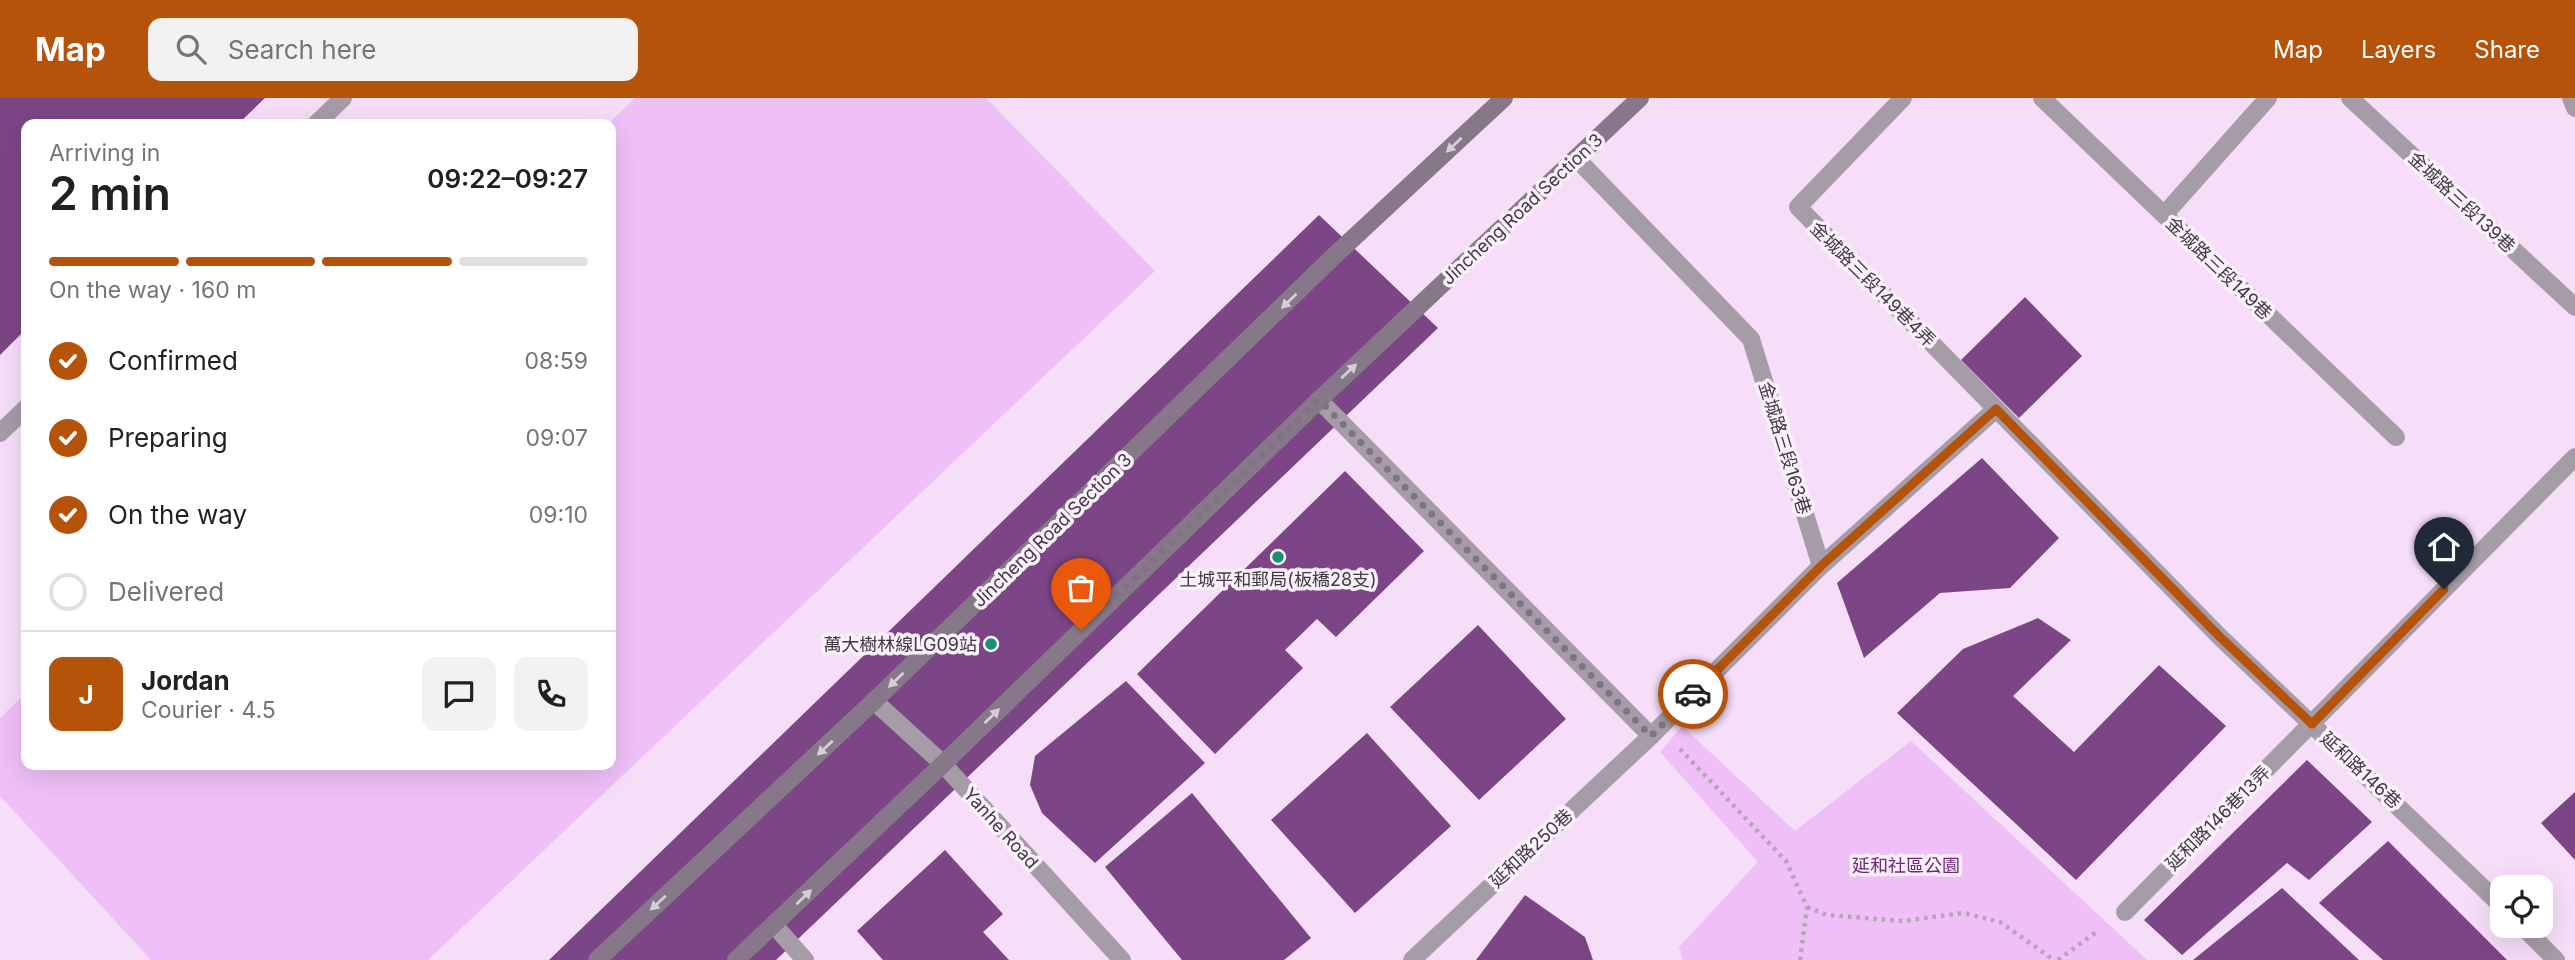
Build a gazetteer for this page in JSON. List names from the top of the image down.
{
  "streets": {
    "main road": ["Jincheng Road Section 3"],
    "street": [
      "金城路三段139巷",
      "金城路三段149巷",
      "金城路三段149巷4弄",
      "金城路三段163巷",
      "延和路146巷",
      "延和路146巷13弄",
      "Yanhe Road",
      "延和路250巷"
    ]
  },
  "crossings": [
    ["Jincheng Road Section 3", "金城路三段163巷"],
    ["Jincheng Road Section 3", "Yanhe Road"],
    ["金城路三段149巷4弄", "延和路146巷"],
    ["延和路146巷", "延和路146巷13弄"]
  ],
  "parks": ["延和社區公園"],
  "places": ["土城平和郵局(板橋28支)", "萬大樹林線LG09站"],
  "page": {
    "header": "Map",
    "search": "Search here",
    "nav": ["Map", "Layers", "Share"],
    "heading": ["2 min", "Arriving in", "09:22–09:27"],
    "panel": ["Jordan", "Courier · 4.5"],
    "bar": "On the way · 160 m",
    "list": [
      ["Confirmed", "08:59"],
      ["Preparing", "09:07"],
      ["On the way", "09:10"],
      "Delivered"
    ],
    "round": "J"
  }
}
